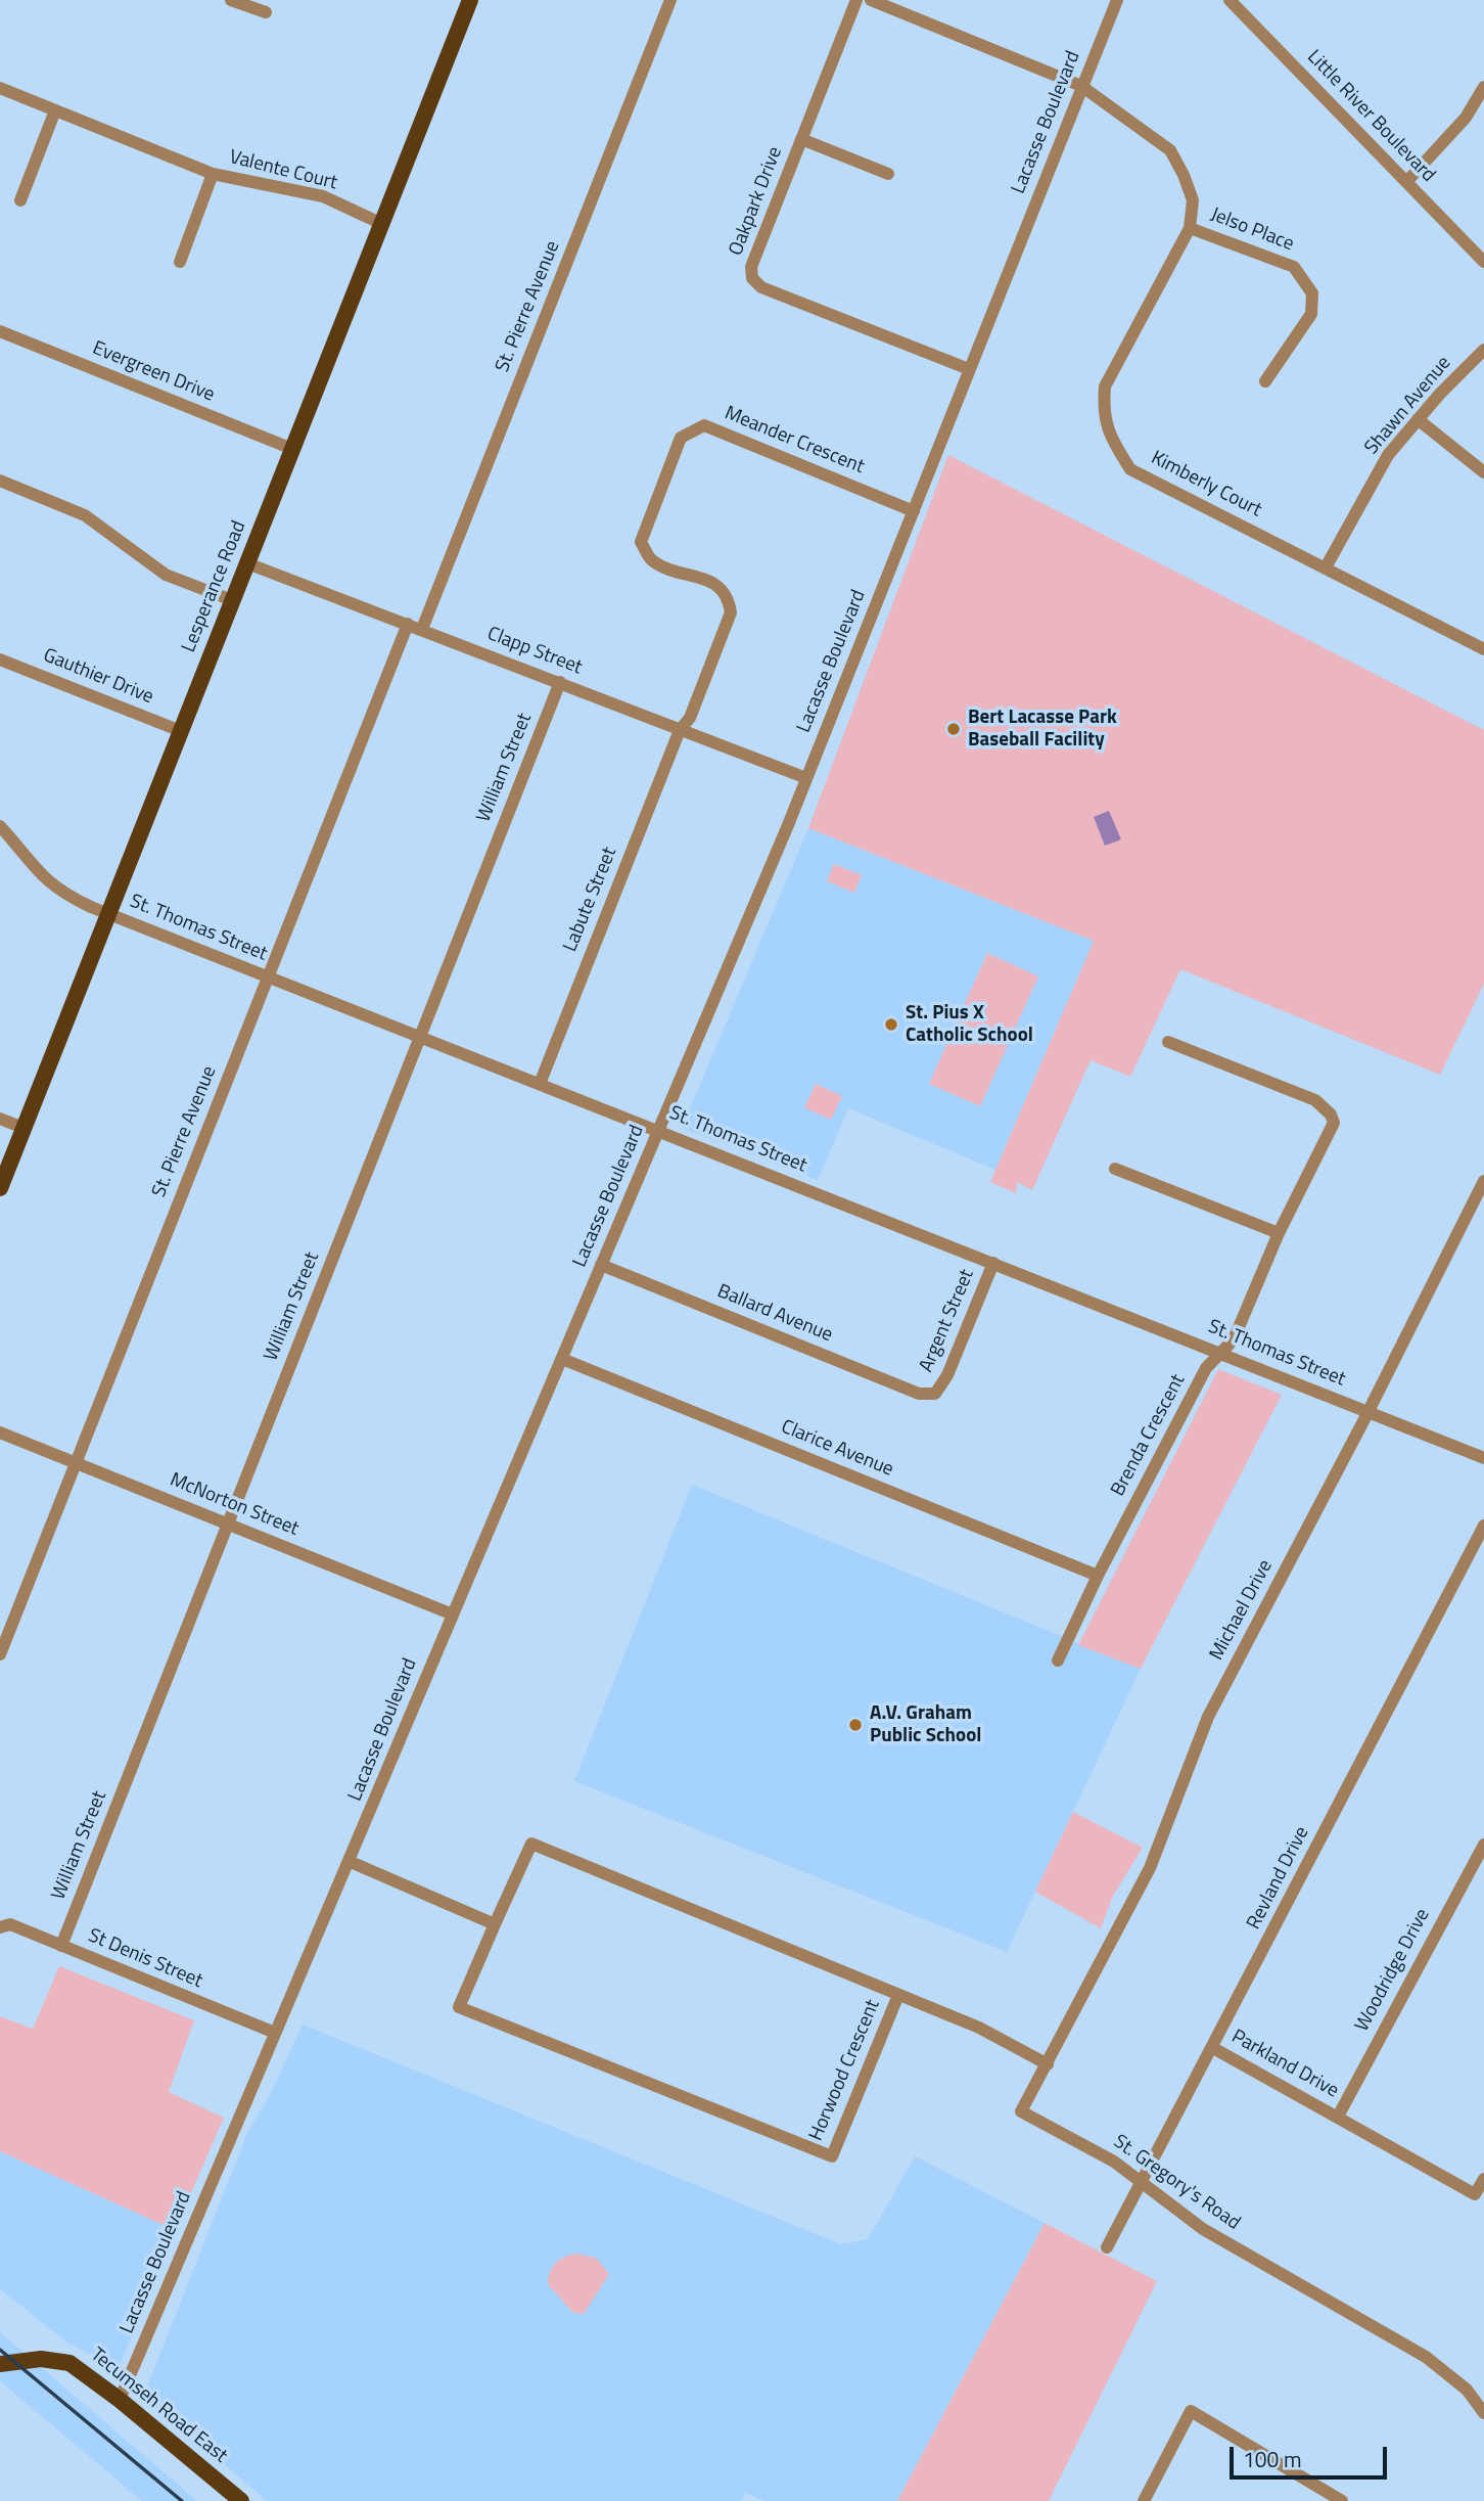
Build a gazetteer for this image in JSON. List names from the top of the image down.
{
  "streets": {
    "main road": ["Lesperance Road", "Tecumseh Road East"],
    "street": [
      "Little River Boulevard",
      "Lacasse Boulevard",
      "Valente Court",
      "Oakpark Drive",
      "Jelso Place",
      "St. Pierre Avenue",
      "Evergreen Drive",
      "Shawn Avenue",
      "Meander Crescent",
      "Kimberly Court",
      "Clapp Street",
      "Gauthier Drive",
      "William Street",
      "Labute Street",
      "St. Thomas Street",
      "Ballard Avenue",
      "Argent Street",
      "Brenda Crescent",
      "Clarice Avenue",
      "McNorton Street",
      "Michael Drive",
      "Revland Drive",
      "St Denis Street",
      "Woodridge Drive",
      "Parkland Drive",
      "Horwood Crescent",
      "St. Gregory's Road"
    ]
  },
  "crossings": [
    ["Lacasse Boulevard", "Oakpark Drive"],
    ["Lacasse Boulevard", "Meander Crescent"],
    ["Lacasse Boulevard", "Kimberly Court"],
    ["Lacasse Boulevard", "Clapp Street"],
    ["Lacasse Boulevard", "St. Thomas Street"],
    ["Lacasse Boulevard", "Ballard Avenue"],
    ["Lacasse Boulevard", "Clarice Avenue"],
    ["Lacasse Boulevard", "McNorton Street"],
    ["Lacasse Boulevard", "St Denis Street"],
    ["Lacasse Boulevard", "Tecumseh Road East"],
    ["Valente Court", "Lesperance Road"],
    ["Jelso Place", "Kimberly Court"],
    ["St. Pierre Avenue", "Clapp Street"],
    ["St. Pierre Avenue", "St. Thomas Street"],
    ["St. Pierre Avenue", "McNorton Street"],
    ["Evergreen Drive", "Lesperance Road"],
    ["Shawn Avenue", "Kimberly Court"],
    ["Meander Crescent", "Clapp Street"],
    ["Meander Crescent", "Labute Street"],
    ["Lesperance Road", "Clapp Street"],
    ["Lesperance Road", "Gauthier Drive"],
    ["Lesperance Road", "St. Thomas Street"],
    ["Clapp Street", "William Street"],
    ["Clapp Street", "Labute Street"],
    ["William Street", "St. Thomas Street"],
    ["William Street", "McNorton Street"],
    ["William Street", "St Denis Street"],
    ["Labute Street", "St. Thomas Street"],
    ["St. Thomas Street", "Argent Street"],
    ["St. Thomas Street", "Brenda Crescent"],
    ["St. Thomas Street", "Michael Drive"],
    ["Ballard Avenue", "Argent Street"],
    ["Brenda Crescent", "Clarice Avenue"],
    ["Michael Drive", "St. Gregory's Road"],
    ["Revland Drive", "Parkland Drive"],
    ["Revland Drive", "St. Gregory's Road"],
    ["Woodridge Drive", "Parkland Drive"]
  ],
  "places": ["Bert Lacasse Park Baseball Facility", "St. Pius X Catholic School", "A.V. Graham Public School"],
  "scale_bar": "100 m"
}
